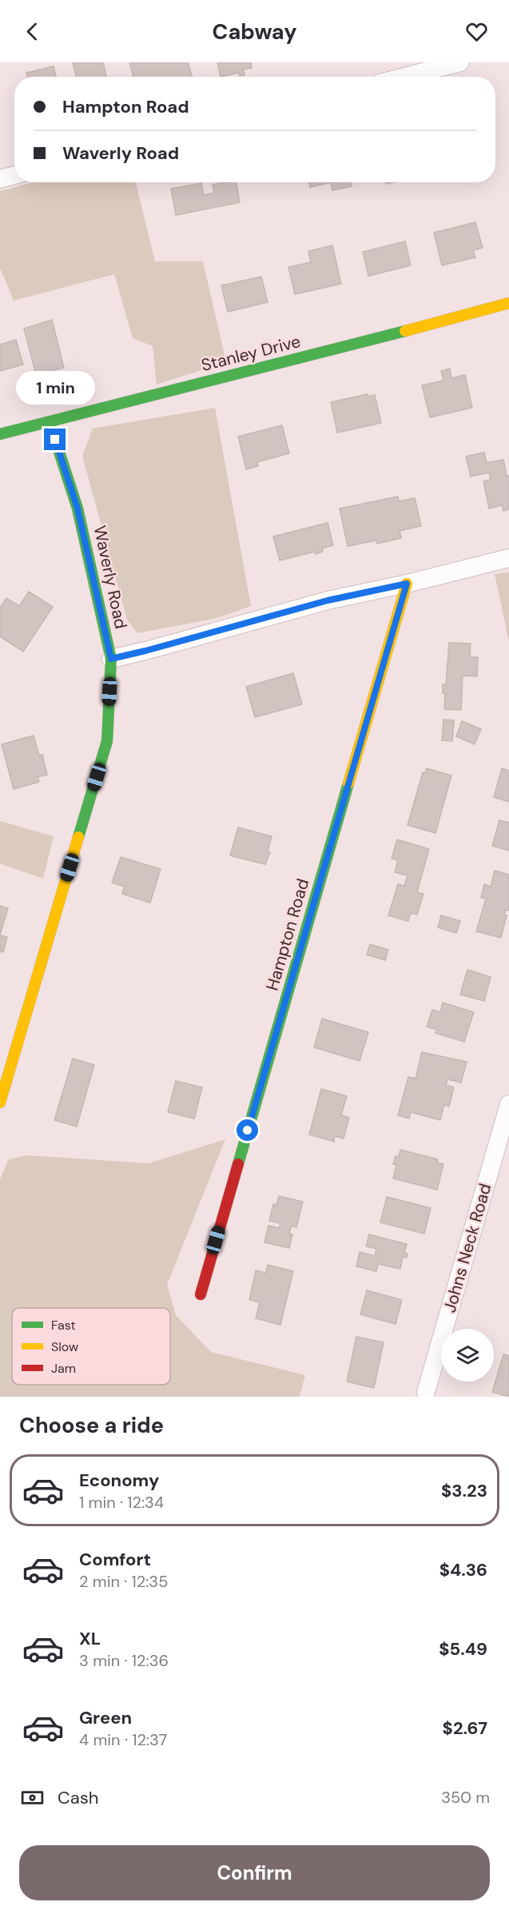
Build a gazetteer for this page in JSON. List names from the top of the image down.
{
  "streets": {
    "street": [
      "Stanley Drive",
      "Waverly Road",
      "Hampton Road",
      "Johns Neck Road"
    ]
  },
  "crossings": [
    ["Stanley Drive", "Waverly Road"]
  ],
  "legend": ["Fast", "Slow", "Jam"],
  "page": {
    "header": "Cabway",
    "banner": ["Hampton Road", "Waverly Road"],
    "bubble": "1 min",
    "heading": "Choose a ride",
    "list": [
      {
        "name": "Economy",
        "note": "1 min · 12:34",
        "value": "$3.23"
      },
      {
        "name": "Comfort",
        "note": "2 min · 12:35",
        "value": "$4.36"
      },
      {
        "name": "XL",
        "note": "3 min · 12:36",
        "value": "$5.49"
      },
      {
        "name": "Green",
        "note": "4 min · 12:37",
        "value": "$2.67"
      }
    ],
    "pay": ["Cash", "350 m"],
    "buttons": "Confirm"
  }
}
